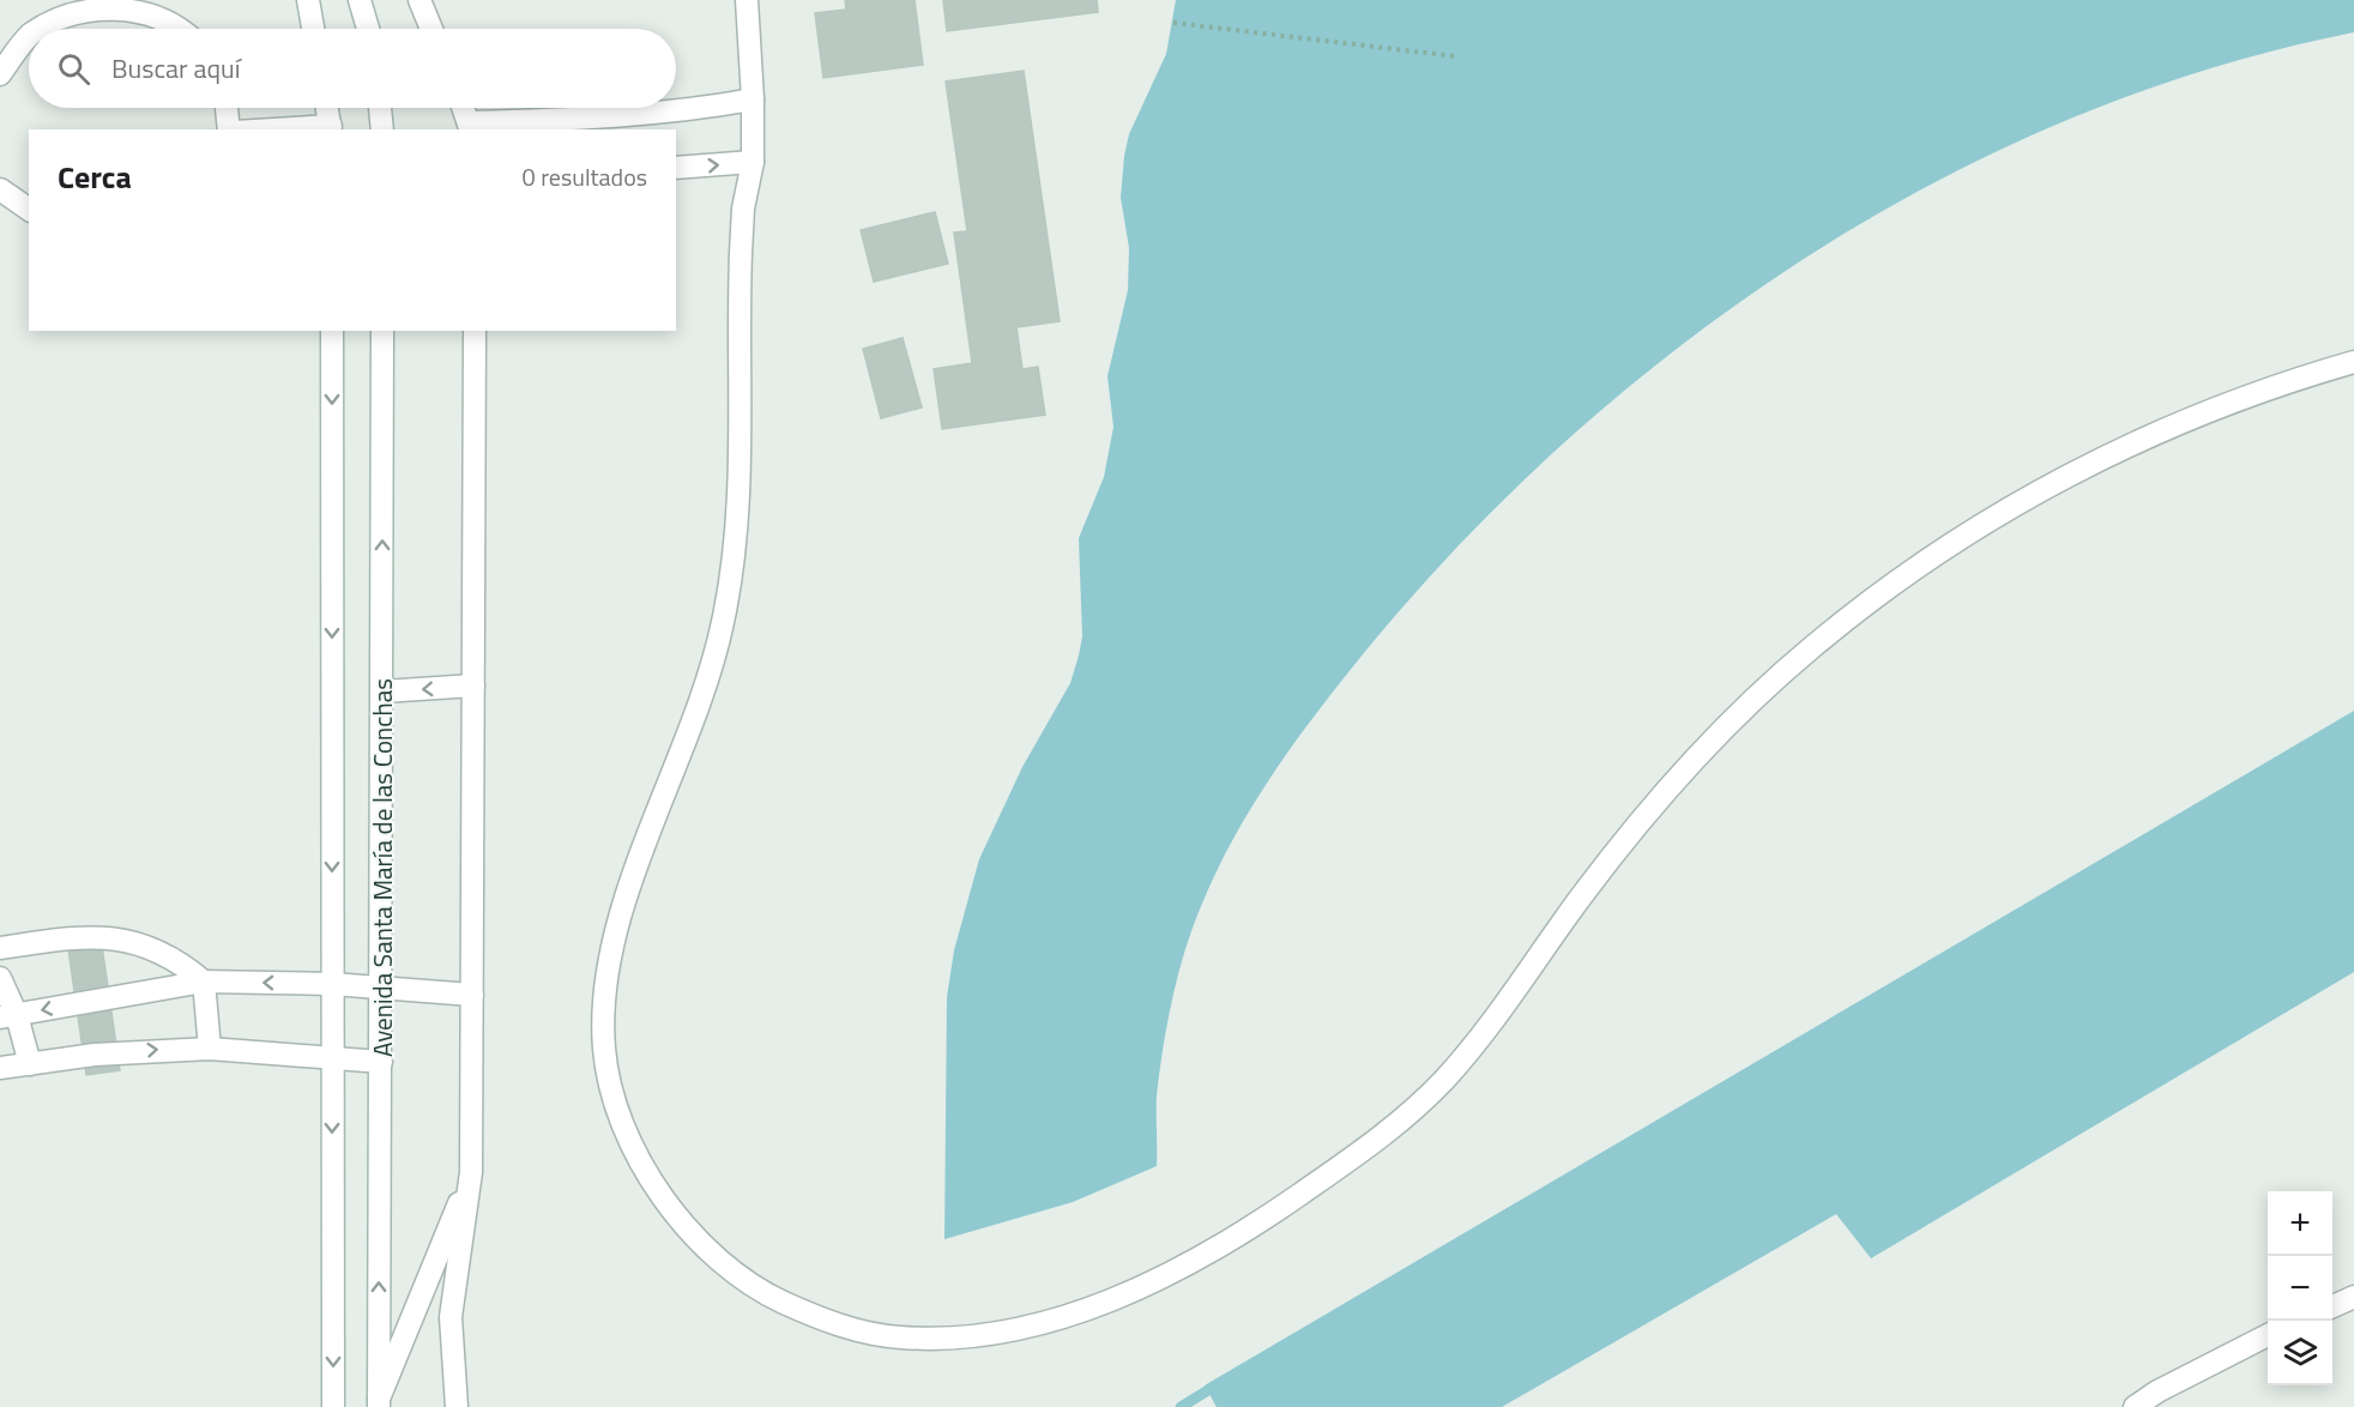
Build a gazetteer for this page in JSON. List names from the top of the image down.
{
  "streets": {
    "street": ["Avenida Santa María de las Conchas"]
  },
  "page": {
    "search": "Buscar aquí",
    "heading": ["Cerca", "0 resultados"],
    "map_buttons": ["+", "−"]
  }
}
